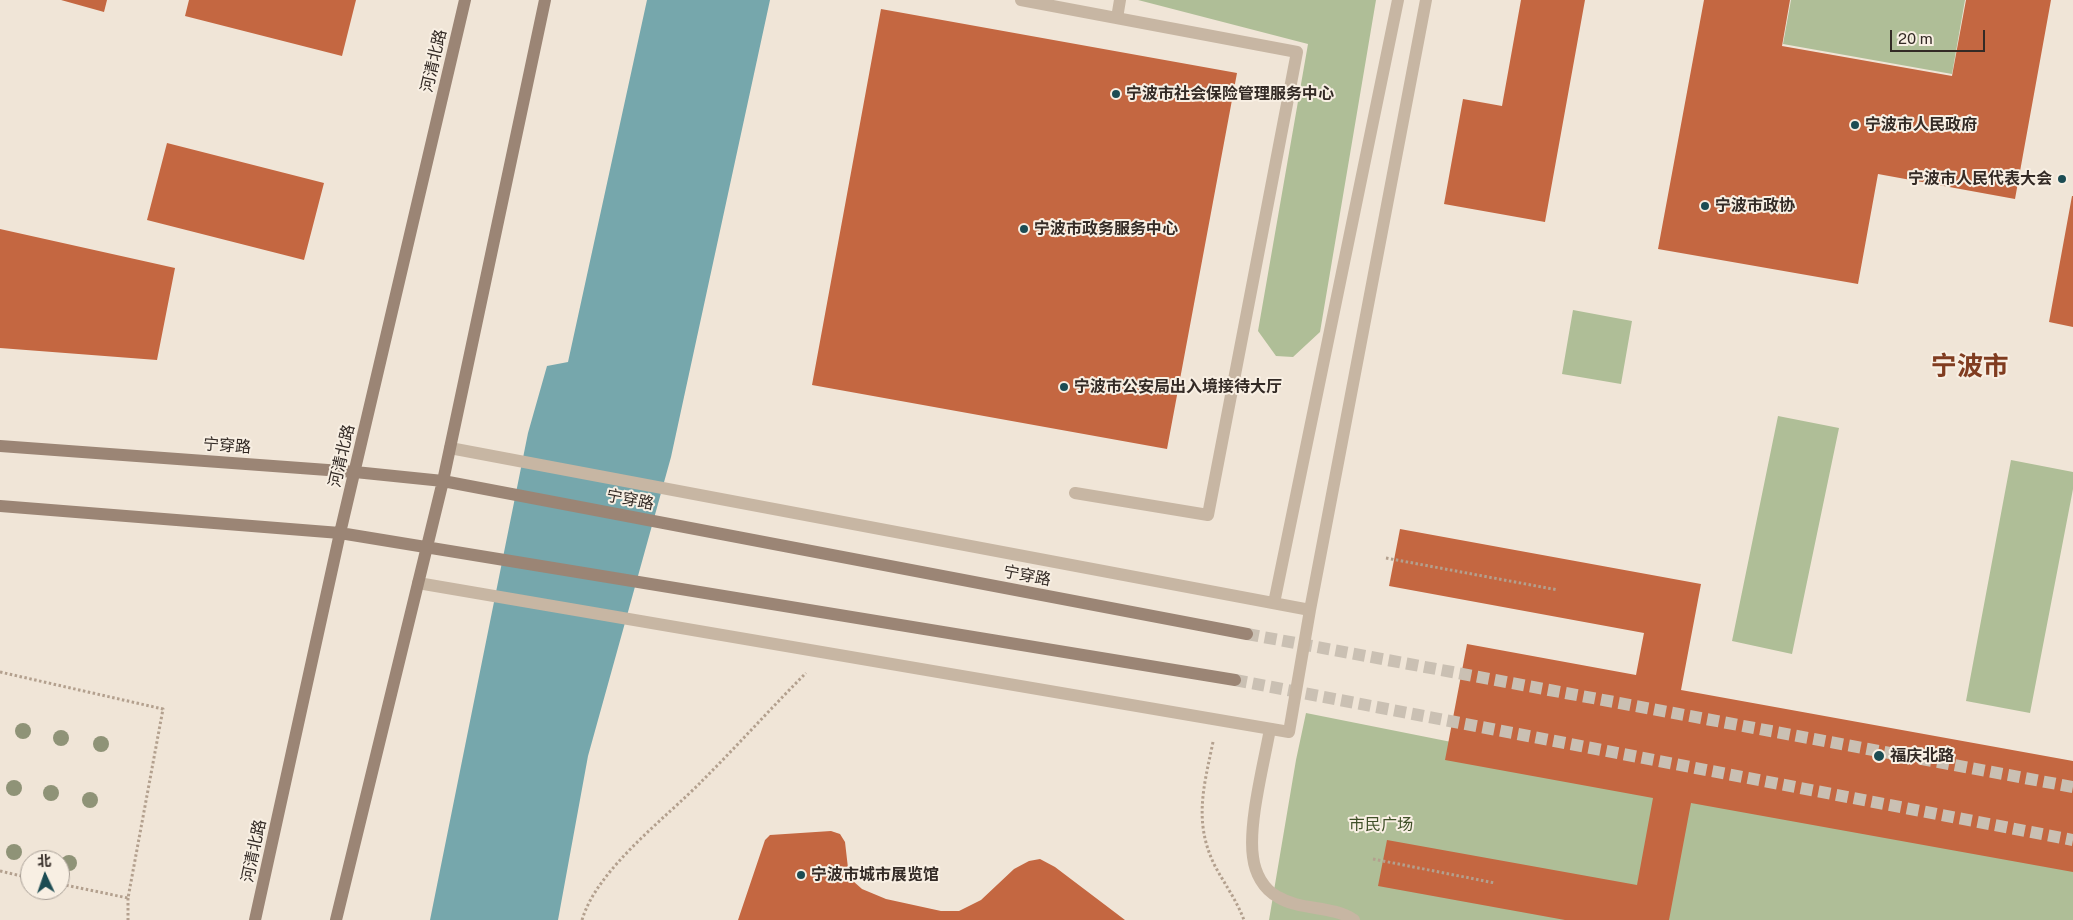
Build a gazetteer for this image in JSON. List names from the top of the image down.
{
  "streets": {
    "main road": ["河清北路", "宁穿路"]
  },
  "crossings": [
    ["河清北路", "宁穿路"]
  ],
  "districts": ["宁波市"],
  "parks": ["市民广场"],
  "places": [
    "宁波市社会保险管理服务中心",
    "宁波市人民政府",
    "宁波市人民代表大会",
    "宁波市政协",
    "宁波市政务服务中心",
    "宁波市公安局出入境接待大厅",
    "福庆北路",
    "宁波市城市展览馆"
  ],
  "scale_bar": "20 m",
  "north": "top"
}
